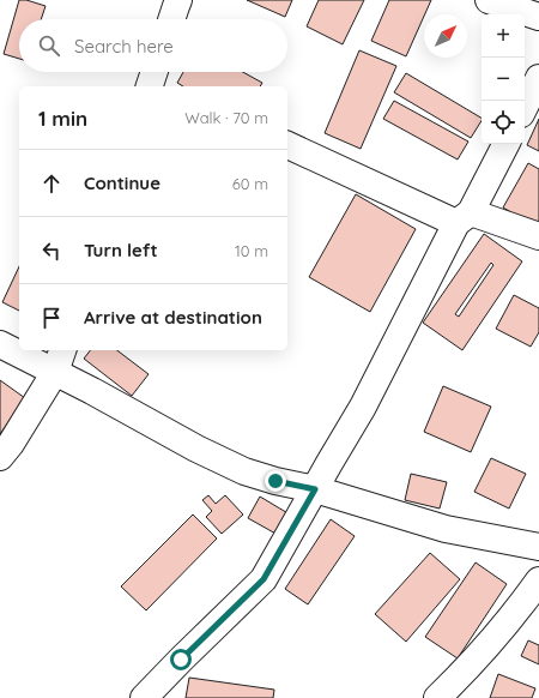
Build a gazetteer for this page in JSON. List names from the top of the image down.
{
  "north": "top right",
  "page": {
    "map_buttons": ["+", "−"],
    "search": "Search here",
    "heading": ["1 min", "Walk · 70 m"],
    "list": [
      ["Continue", "60 m"],
      ["Turn left", "10 m"],
      "Arrive at destination"
    ]
  }
}
